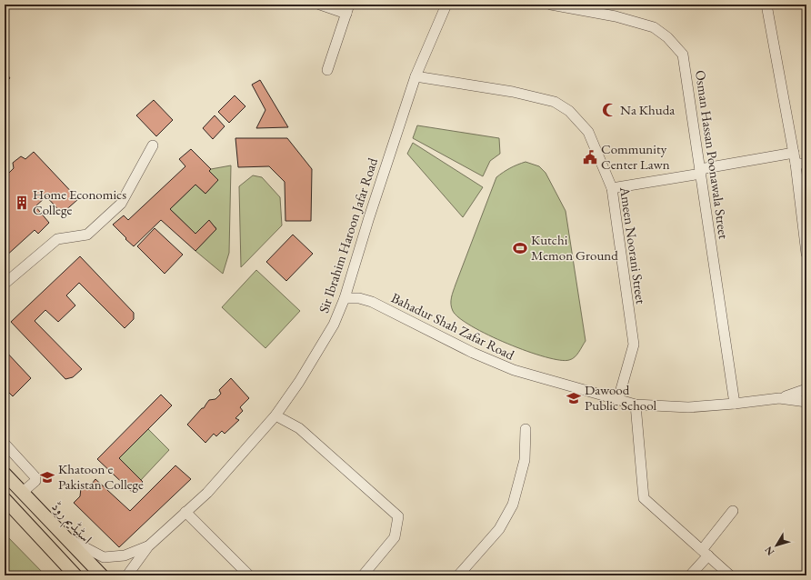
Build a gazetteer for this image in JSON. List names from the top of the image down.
{
  "streets": {
    "main road": ["اسٹیڈیم روڈ"],
    "street": [
      "Osman Hassan Poonawala Street",
      "Sir Ibrahim Haroon Jafar Road",
      "Ameen Noorani Street",
      "Bahadur Shah Zafar Road"
    ]
  },
  "crossings": [
    ["Osman Hassan Poonawala Street", "Bahadur Shah Zafar Road"],
    ["Sir Ibrahim Haroon Jafar Road", "Ameen Noorani Street"],
    ["Sir Ibrahim Haroon Jafar Road", "Bahadur Shah Zafar Road"],
    ["Ameen Noorani Street", "Bahadur Shah Zafar Road"]
  ],
  "places": {
    "mosque": ["Na Khuda"],
    "public building": ["Community Center Lawn"],
    "building": ["Home Economics College"],
    "sports": ["Kutchi Memon Ground"],
    "school or university": ["Dawood Public School", "Khatoon e Pakistan College"]
  },
  "north": "bottom left"
}
